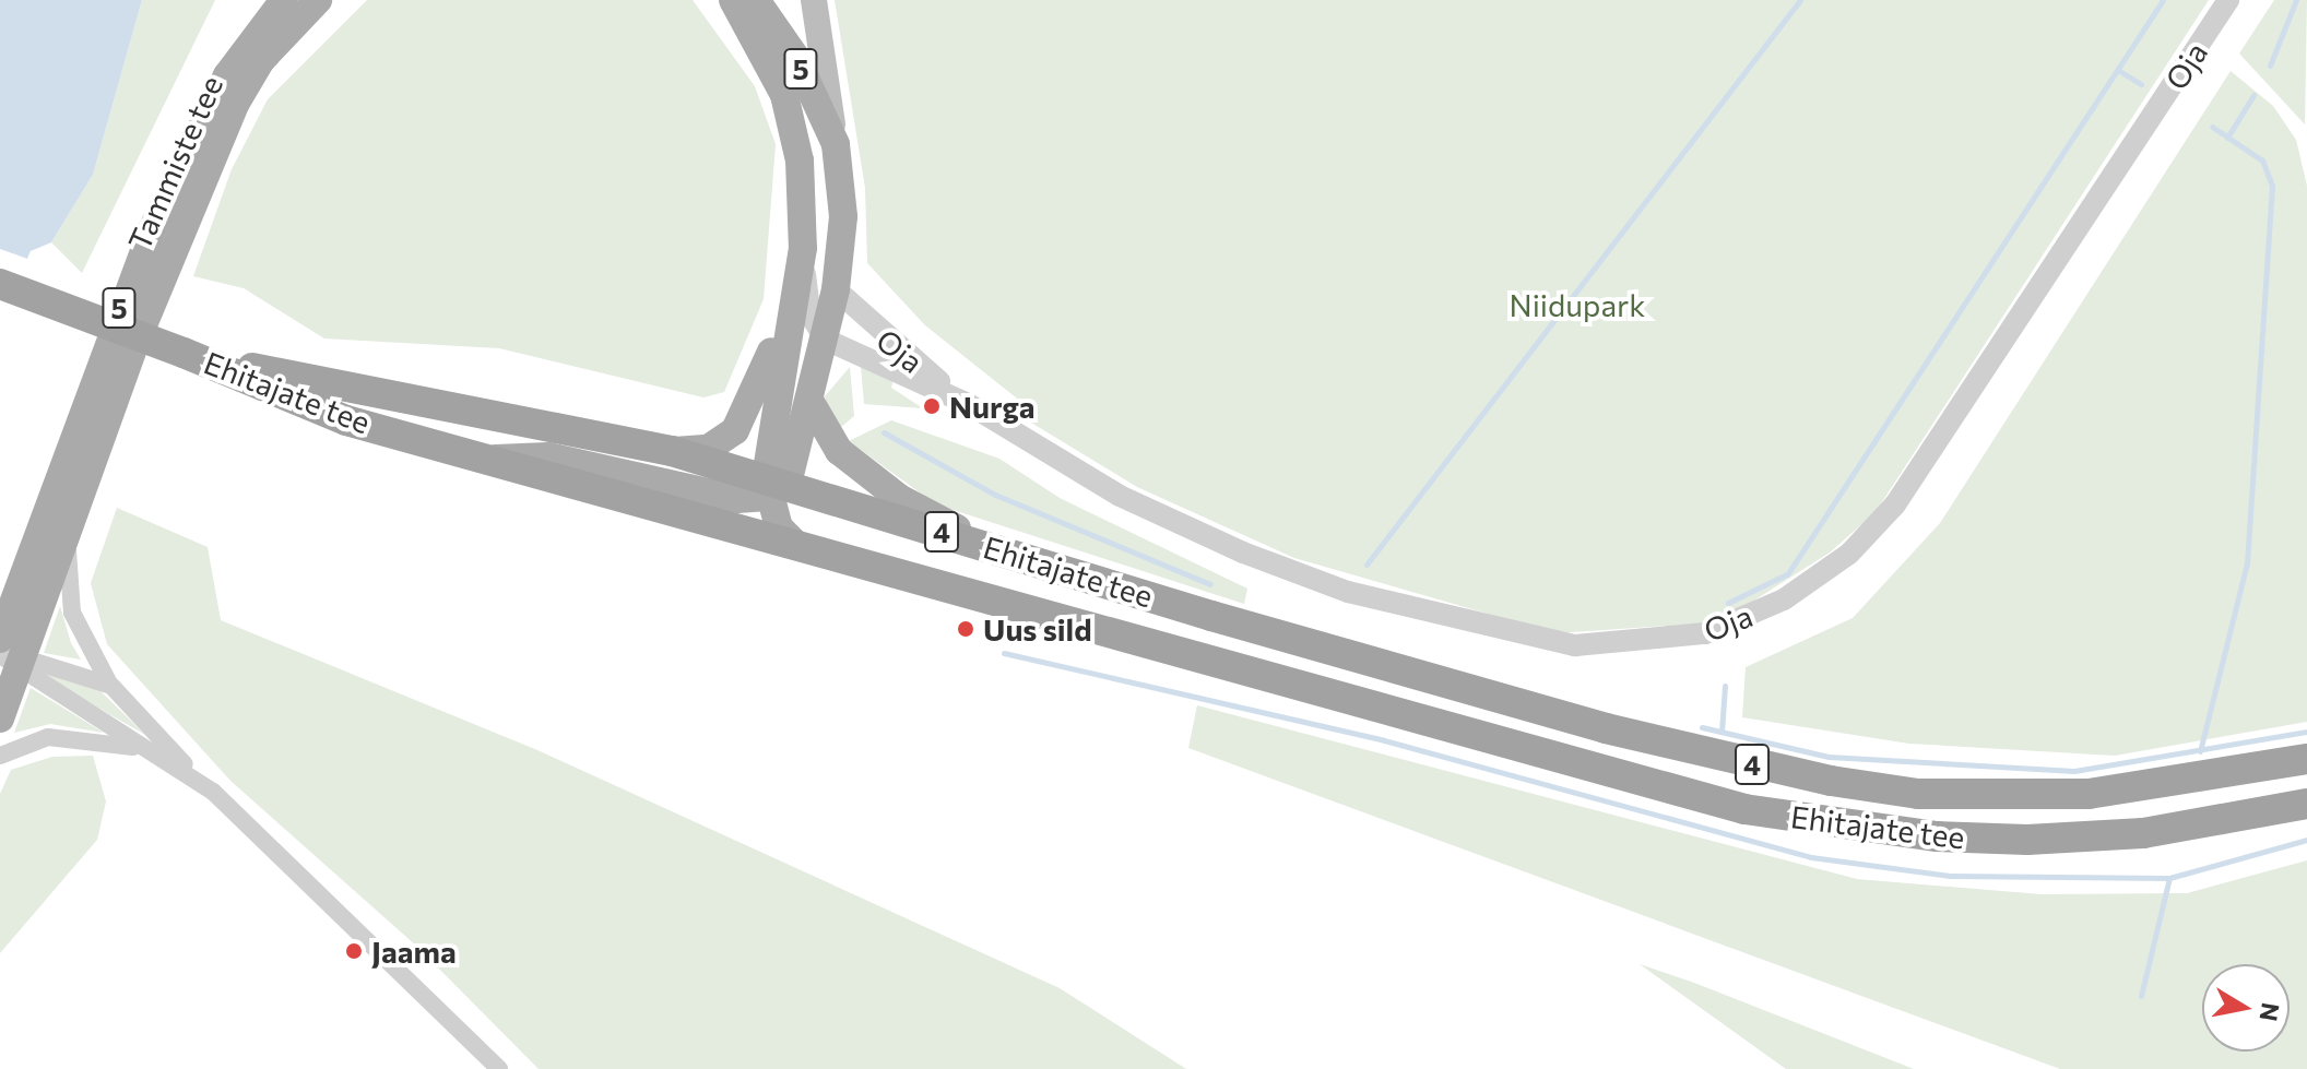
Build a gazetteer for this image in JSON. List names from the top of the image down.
{
  "streets": {
    "highway": ["Ehitajate tee", "4"],
    "main road": ["5", "Tammiste tee"],
    "street": ["Oja"]
  },
  "crossings": [
    ["Oja", "5"],
    ["5", "Ehitajate tee"],
    ["Ehitajate tee", "4"]
  ],
  "parks": ["Niidupark"],
  "places": ["Nurga", "Uus sild", "Jaama"],
  "north": "right"
}
